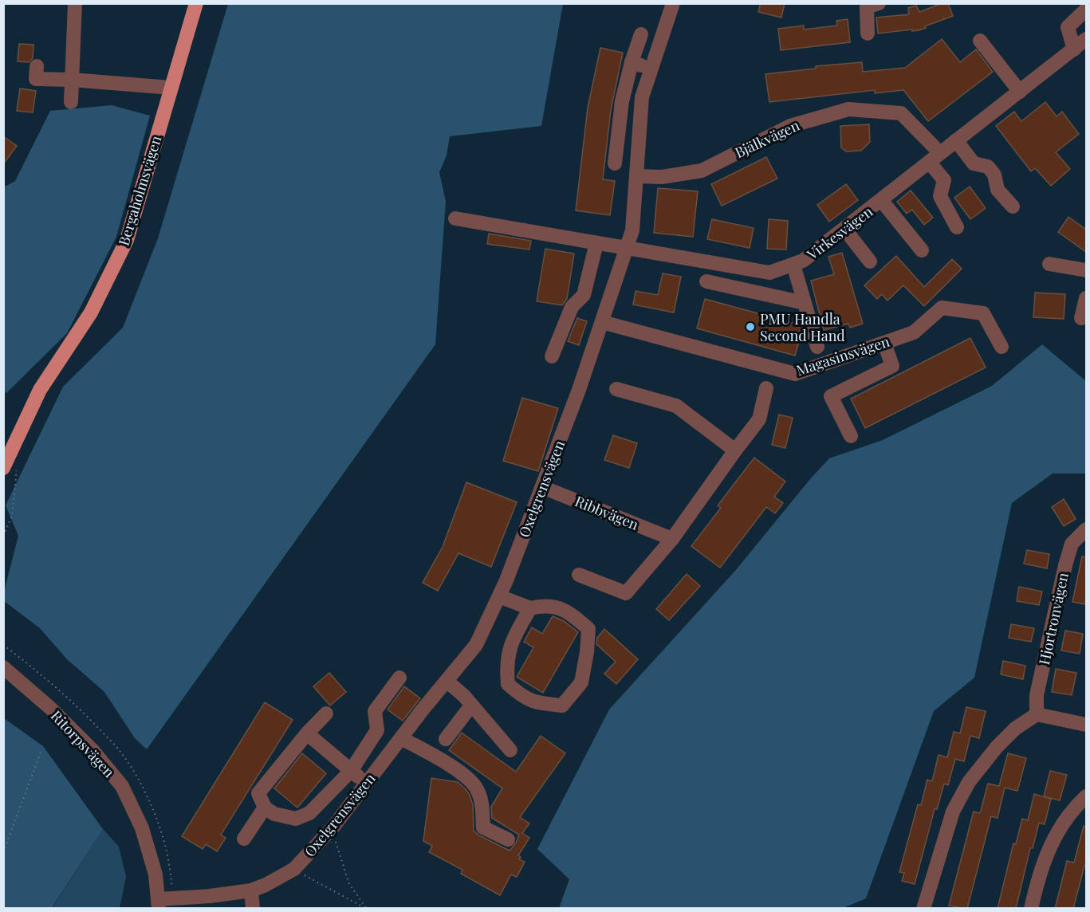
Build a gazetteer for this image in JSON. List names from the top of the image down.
{
  "streets": {
    "main road": ["Bergaholmsvägen"],
    "street": [
      "Bjälkvägen",
      "Virkesvägen",
      "Magasinsvägen",
      "Oxelgrensvägen",
      "Ribbvägen",
      "Hjortronvägen",
      "Ritorpsvägen"
    ]
  },
  "crossings": [
    ["Bjälkvägen", "Virkesvägen"],
    ["Bjälkvägen", "Oxelgrensvägen"],
    ["Virkesvägen", "Oxelgrensvägen"],
    ["Magasinsvägen", "Oxelgrensvägen"],
    ["Oxelgrensvägen", "Ribbvägen"],
    ["Oxelgrensvägen", "Ritorpsvägen"]
  ],
  "places": ["PMU Handla Second Hand"]
}
